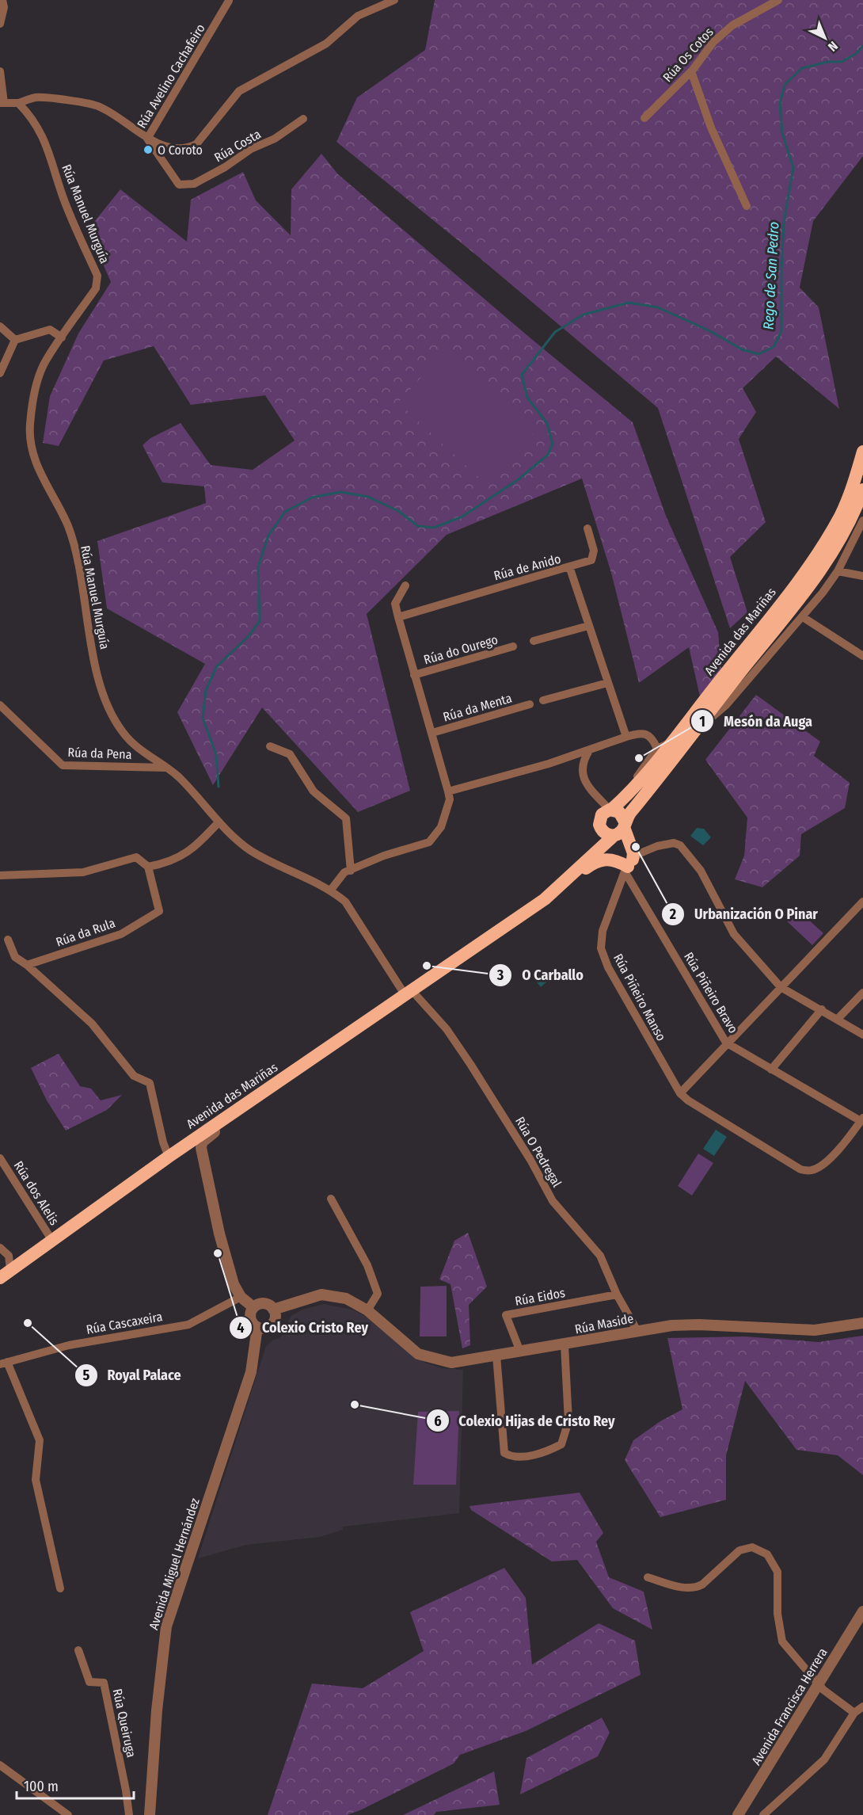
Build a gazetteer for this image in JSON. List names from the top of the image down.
{
  "streets": {
    "highway": ["Avenida das Mariñas"],
    "street": [
      "Rúa Os Cotos",
      "Rúa Avelino Cachafeiro",
      "Rúa Costa",
      "Rúa Manuel Murguía",
      "Rúa de Anido",
      "Rúa do Ourego",
      "Rúa da Menta",
      "Rúa da Pena",
      "Rúa da Rula",
      "Rúa Piñeiro Bravo",
      "Rúa Piñeiro Manso",
      "Rúa O Pedregal",
      "Rúa dos Alelis",
      "Rúa Eidos",
      "Rúa Cascaxeira",
      "Rúa Maside",
      "Avenida Miguel Hernández",
      "Avenida Francisca Herrera",
      "Rúa Queiruga"
    ]
  },
  "crossings": [
    ["Rúa Avelino Cachafeiro", "Rúa Costa"],
    ["Rúa Avelino Cachafeiro", "Rúa Manuel Murguía"],
    ["Rúa Manuel Murguía", "Avenida das Mariñas"],
    ["Rúa Manuel Murguía", "Rúa da Pena"],
    ["Rúa Manuel Murguía", "Rúa O Pedregal"],
    ["Avenida das Mariñas", "Rúa O Pedregal"],
    ["Avenida das Mariñas", "Rúa dos Alelis"],
    ["Rúa Piñeiro Bravo", "Rúa Piñeiro Manso"],
    ["Rúa O Pedregal", "Rúa Eidos"],
    ["Rúa O Pedregal", "Rúa Maside"],
    ["Rúa Eidos", "Rúa Maside"],
    ["Rúa Maside", "Avenida Miguel Hernández"]
  ],
  "water": ["Rego de San Pedro"],
  "places": [
    "O Coroto",
    "Mesón da Auga",
    "Urbanización O Pinar",
    "O Carballo",
    "Colexio Cristo Rey",
    "Royal Palace",
    "Colexio Hijas de Cristo Rey"
  ],
  "scale_bar": "100 m",
  "north": "bottom right"
}
